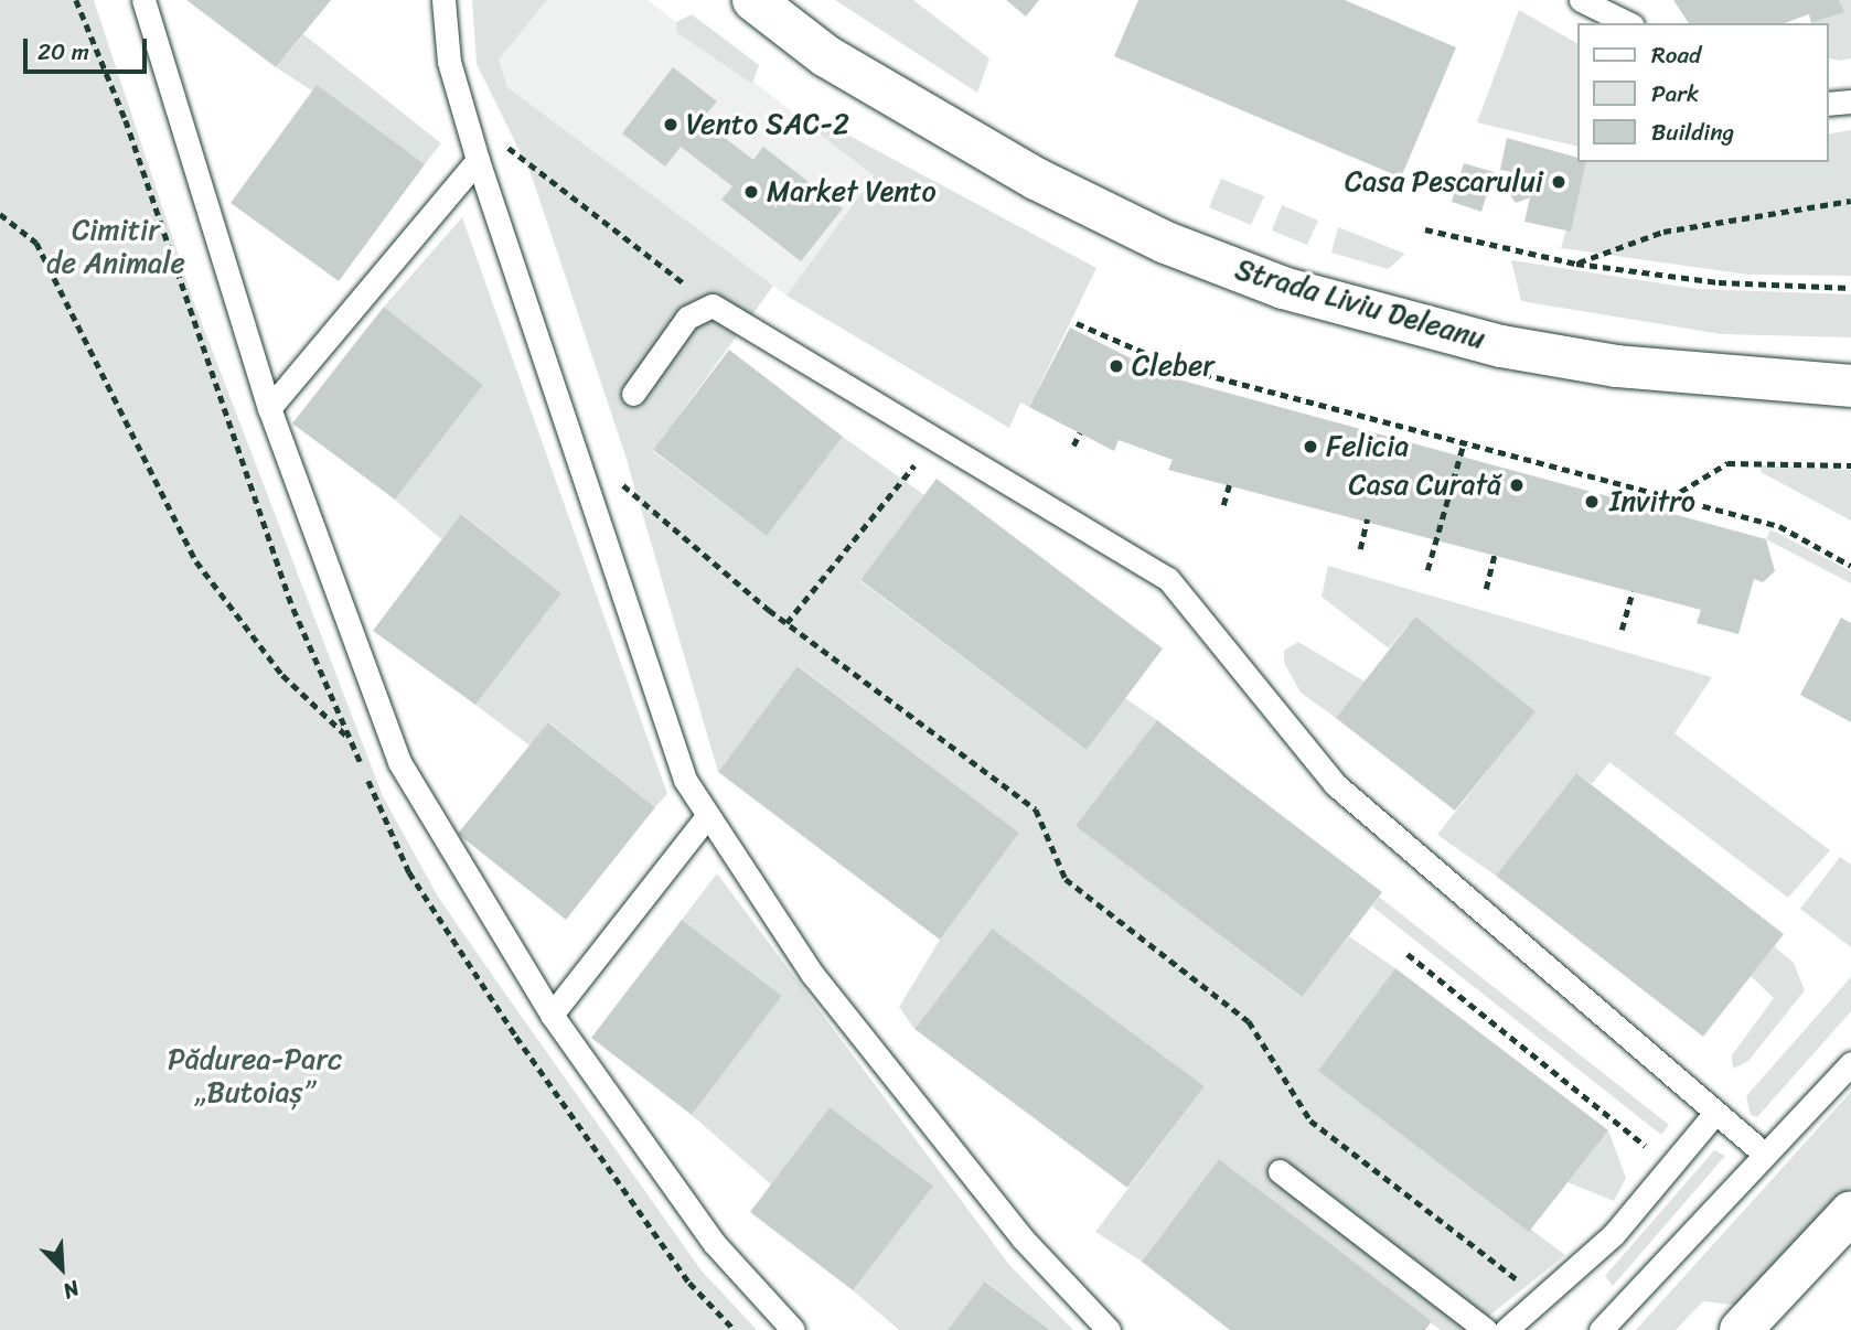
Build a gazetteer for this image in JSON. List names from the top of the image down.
{
  "streets": {
    "main road": ["Strada Liviu Deleanu"]
  },
  "parks": ["Cimitir de Animale", "Pădurea-Parc „Butoiaș”"],
  "places": [
    "Vento SAC-2",
    "Casa Pescarului",
    "Market Vento",
    "Cleber",
    "Felicia",
    "Casa Curată",
    "Invitro"
  ],
  "legend": ["Road", "Park", "Building"],
  "scale_bar": "20 m",
  "north": "bottom right"
}
